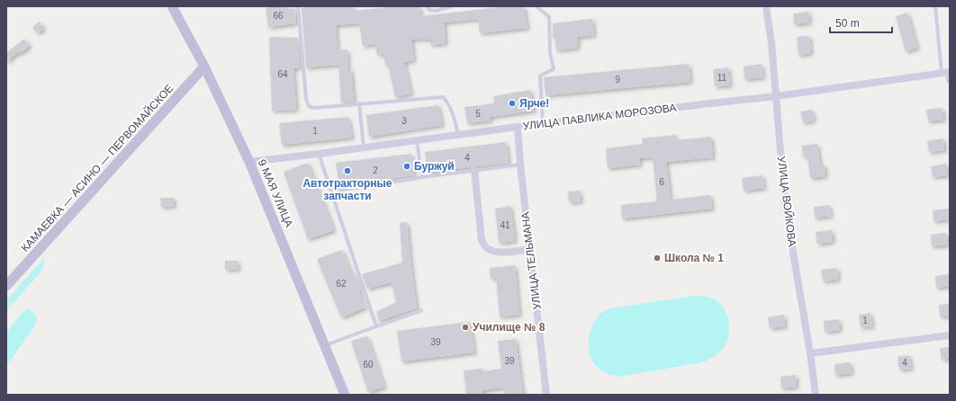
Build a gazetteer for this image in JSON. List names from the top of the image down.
{
  "streets": {
    "main road": ["КАМАЕВКА — АСИНО — ПЕРВОМАЙСКОЕ", "9 МАЯ УЛИЦА"],
    "street": ["УЛИЦА ПАВЛИКА МОРОЗОВА", "УЛИЦА ВОЙКОВА", "УЛИЦА ТЕЛЬМАНА"]
  },
  "crossings": [
    ["УЛИЦА ПАВЛИКА МОРОЗОВА", "9 МАЯ УЛИЦА"],
    ["УЛИЦА ПАВЛИКА МОРОЗОВА", "УЛИЦА ВОЙКОВА"],
    ["УЛИЦА ПАВЛИКА МОРОЗОВА", "УЛИЦА ТЕЛЬМАНА"],
    ["КАМАЕВКА — АСИНО — ПЕРВОМАЙСКОЕ", "9 МАЯ УЛИЦА"]
  ],
  "places": [
    "Ярче!",
    "Буржуй",
    "Автотракторные запчасти",
    "Школа № 1",
    "Училище № 8"
  ],
  "house_numbers": [
    "66",
    "64",
    "11",
    "9",
    "5",
    "3",
    "1",
    "4",
    "2",
    "6",
    "41",
    "62",
    "1",
    "39",
    "39",
    "4",
    "60"
  ],
  "scale_bar": "50 m"
}
